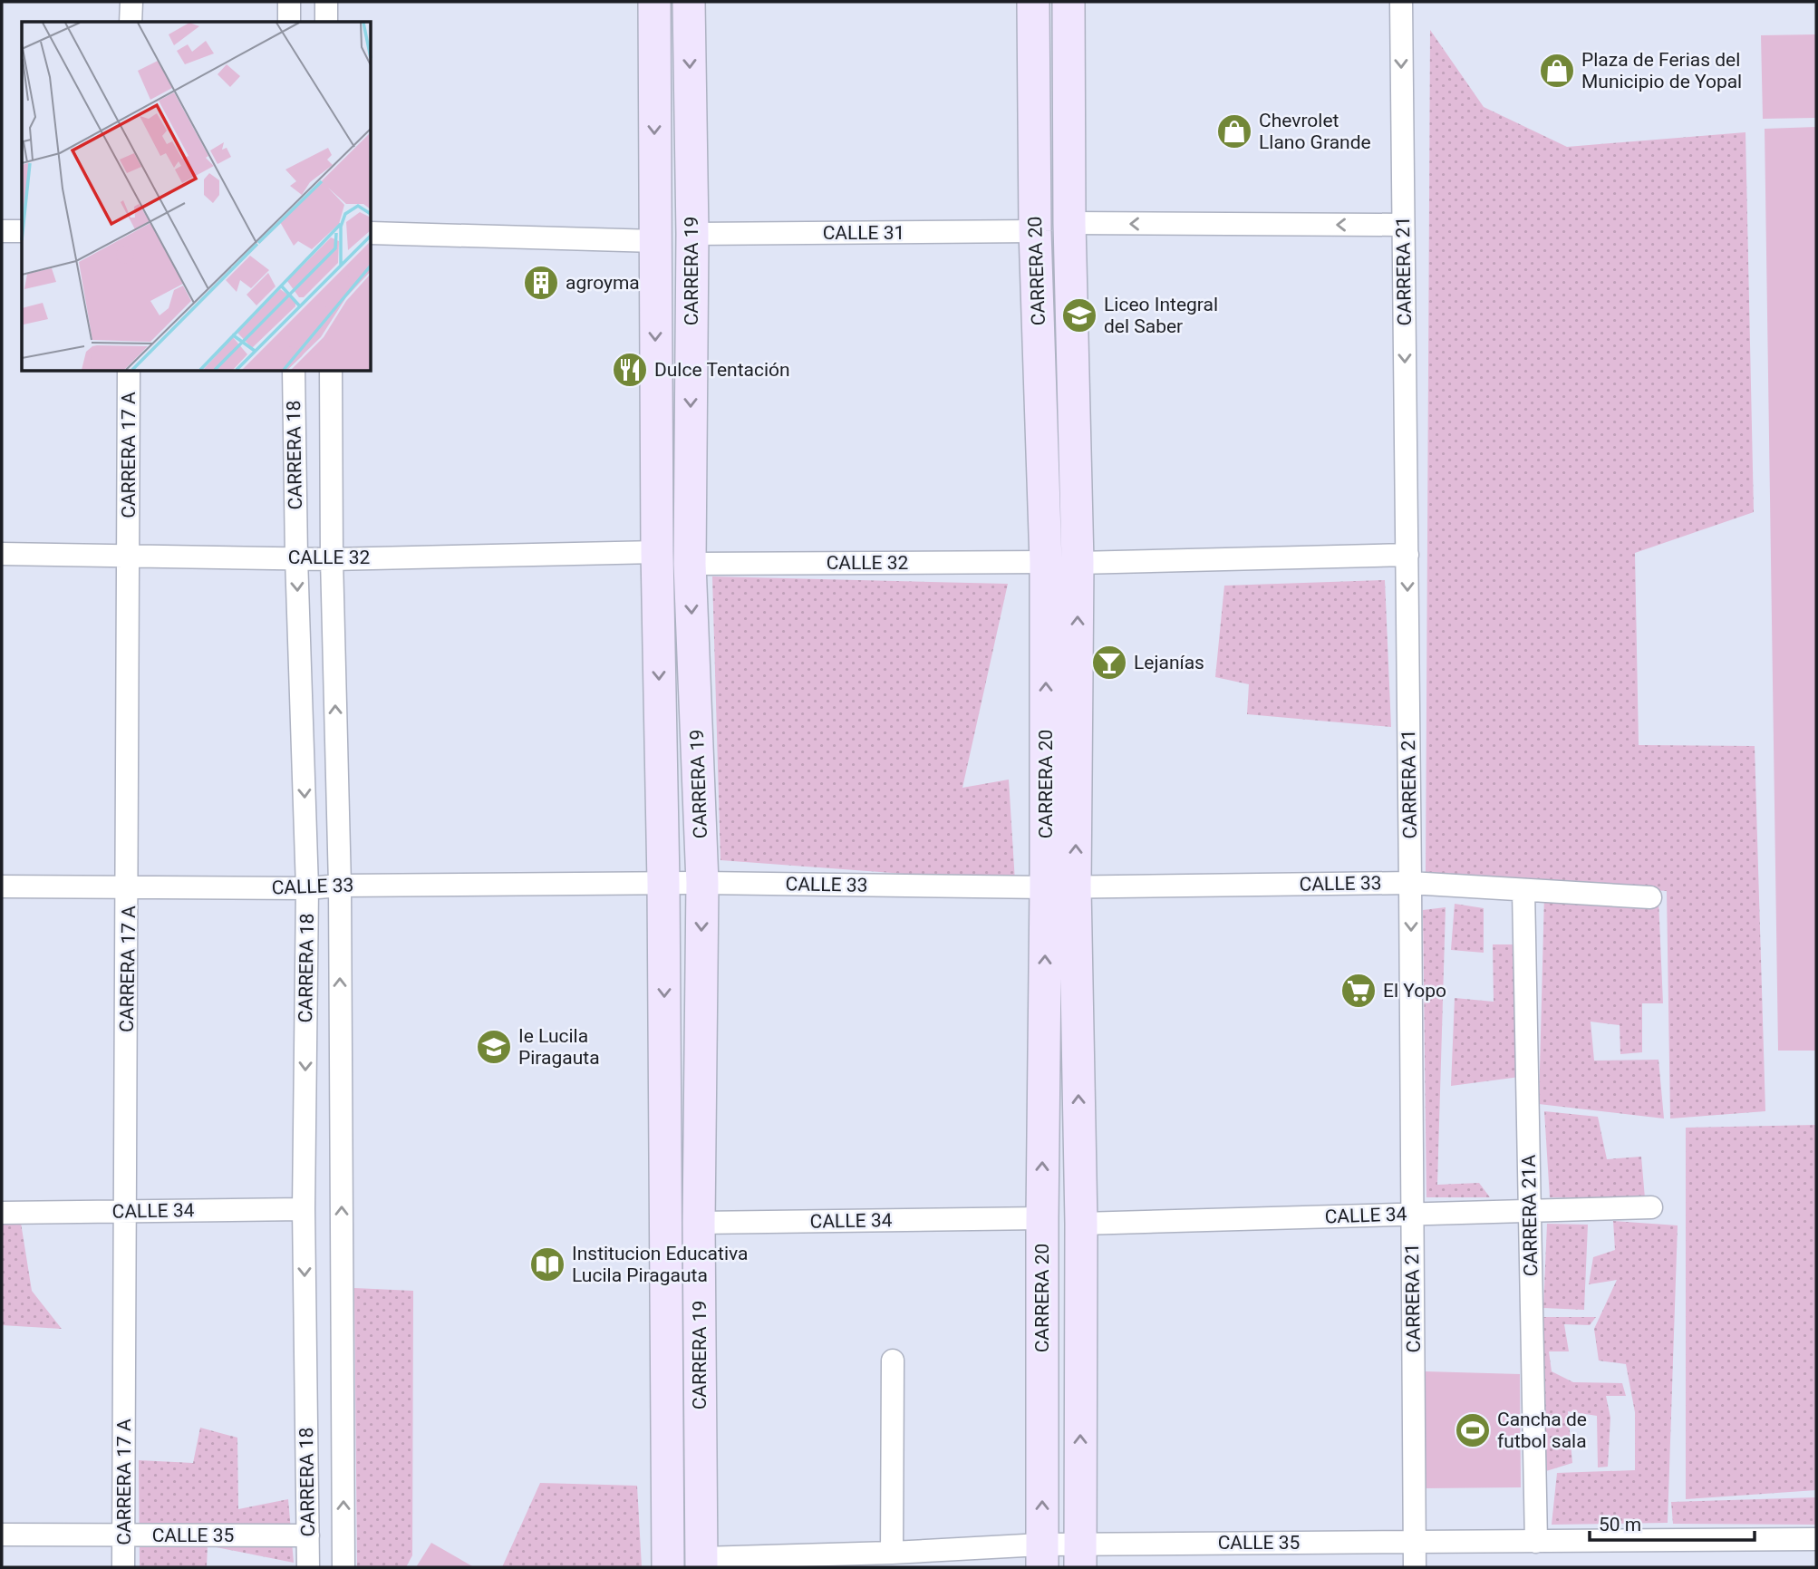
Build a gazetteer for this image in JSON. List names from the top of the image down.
{
  "streets": {
    "main road": ["CARRERA 19", "CARRERA 20"],
    "street": [
      "CALLE 31",
      "CARRERA 21",
      "CARRERA 17 A",
      "CARRERA 18",
      "CALLE 32",
      "CALLE 33",
      "CALLE 34",
      "CARRERA 21A",
      "CALLE 35"
    ]
  },
  "crossings": [
    ["CALLE 31", "CARRERA 19"],
    ["CALLE 31", "CARRERA 20"],
    ["CARRERA 19", "CALLE 32"],
    ["CARRERA 19", "CALLE 33"],
    ["CARRERA 19", "CALLE 34"],
    ["CARRERA 19", "CALLE 35"],
    ["CARRERA 20", "CALLE 32"],
    ["CARRERA 20", "CALLE 33"],
    ["CARRERA 20", "CALLE 34"],
    ["CARRERA 20", "CALLE 35"],
    ["CARRERA 21", "CALLE 33"],
    ["CARRERA 21", "CALLE 34"],
    ["CARRERA 21", "CALLE 35"],
    ["CARRERA 17 A", "CALLE 32"],
    ["CARRERA 17 A", "CALLE 33"],
    ["CARRERA 17 A", "CALLE 34"],
    ["CARRERA 17 A", "CALLE 35"],
    ["CARRERA 18", "CALLE 32"],
    ["CARRERA 18", "CALLE 33"],
    ["CARRERA 18", "CALLE 34"],
    ["CARRERA 18", "CALLE 35"],
    ["CALLE 33", "CARRERA 21A"],
    ["CALLE 34", "CARRERA 21A"],
    ["CARRERA 21A", "CALLE 35"]
  ],
  "one_way": ["CARRERA 19", "CARRERA 20", "CARRERA 21"],
  "places": {
    "shop": ["Plaza de Ferias del Municipio de Yopal", "Chevrolet Llano Grande"],
    "building": ["agroyma"],
    "school or university": ["Liceo Integral del Saber", "Ie Lucila Piragauta"],
    "restaurant": ["Dulce Tentación"],
    "bar": ["Lejanías"],
    "supermarket": ["El Yopo"],
    "library": ["Institucion Educativa Lucila Piragauta"],
    "sports": ["Cancha de futbol sala"]
  },
  "scale_bar": "50 m"
}
